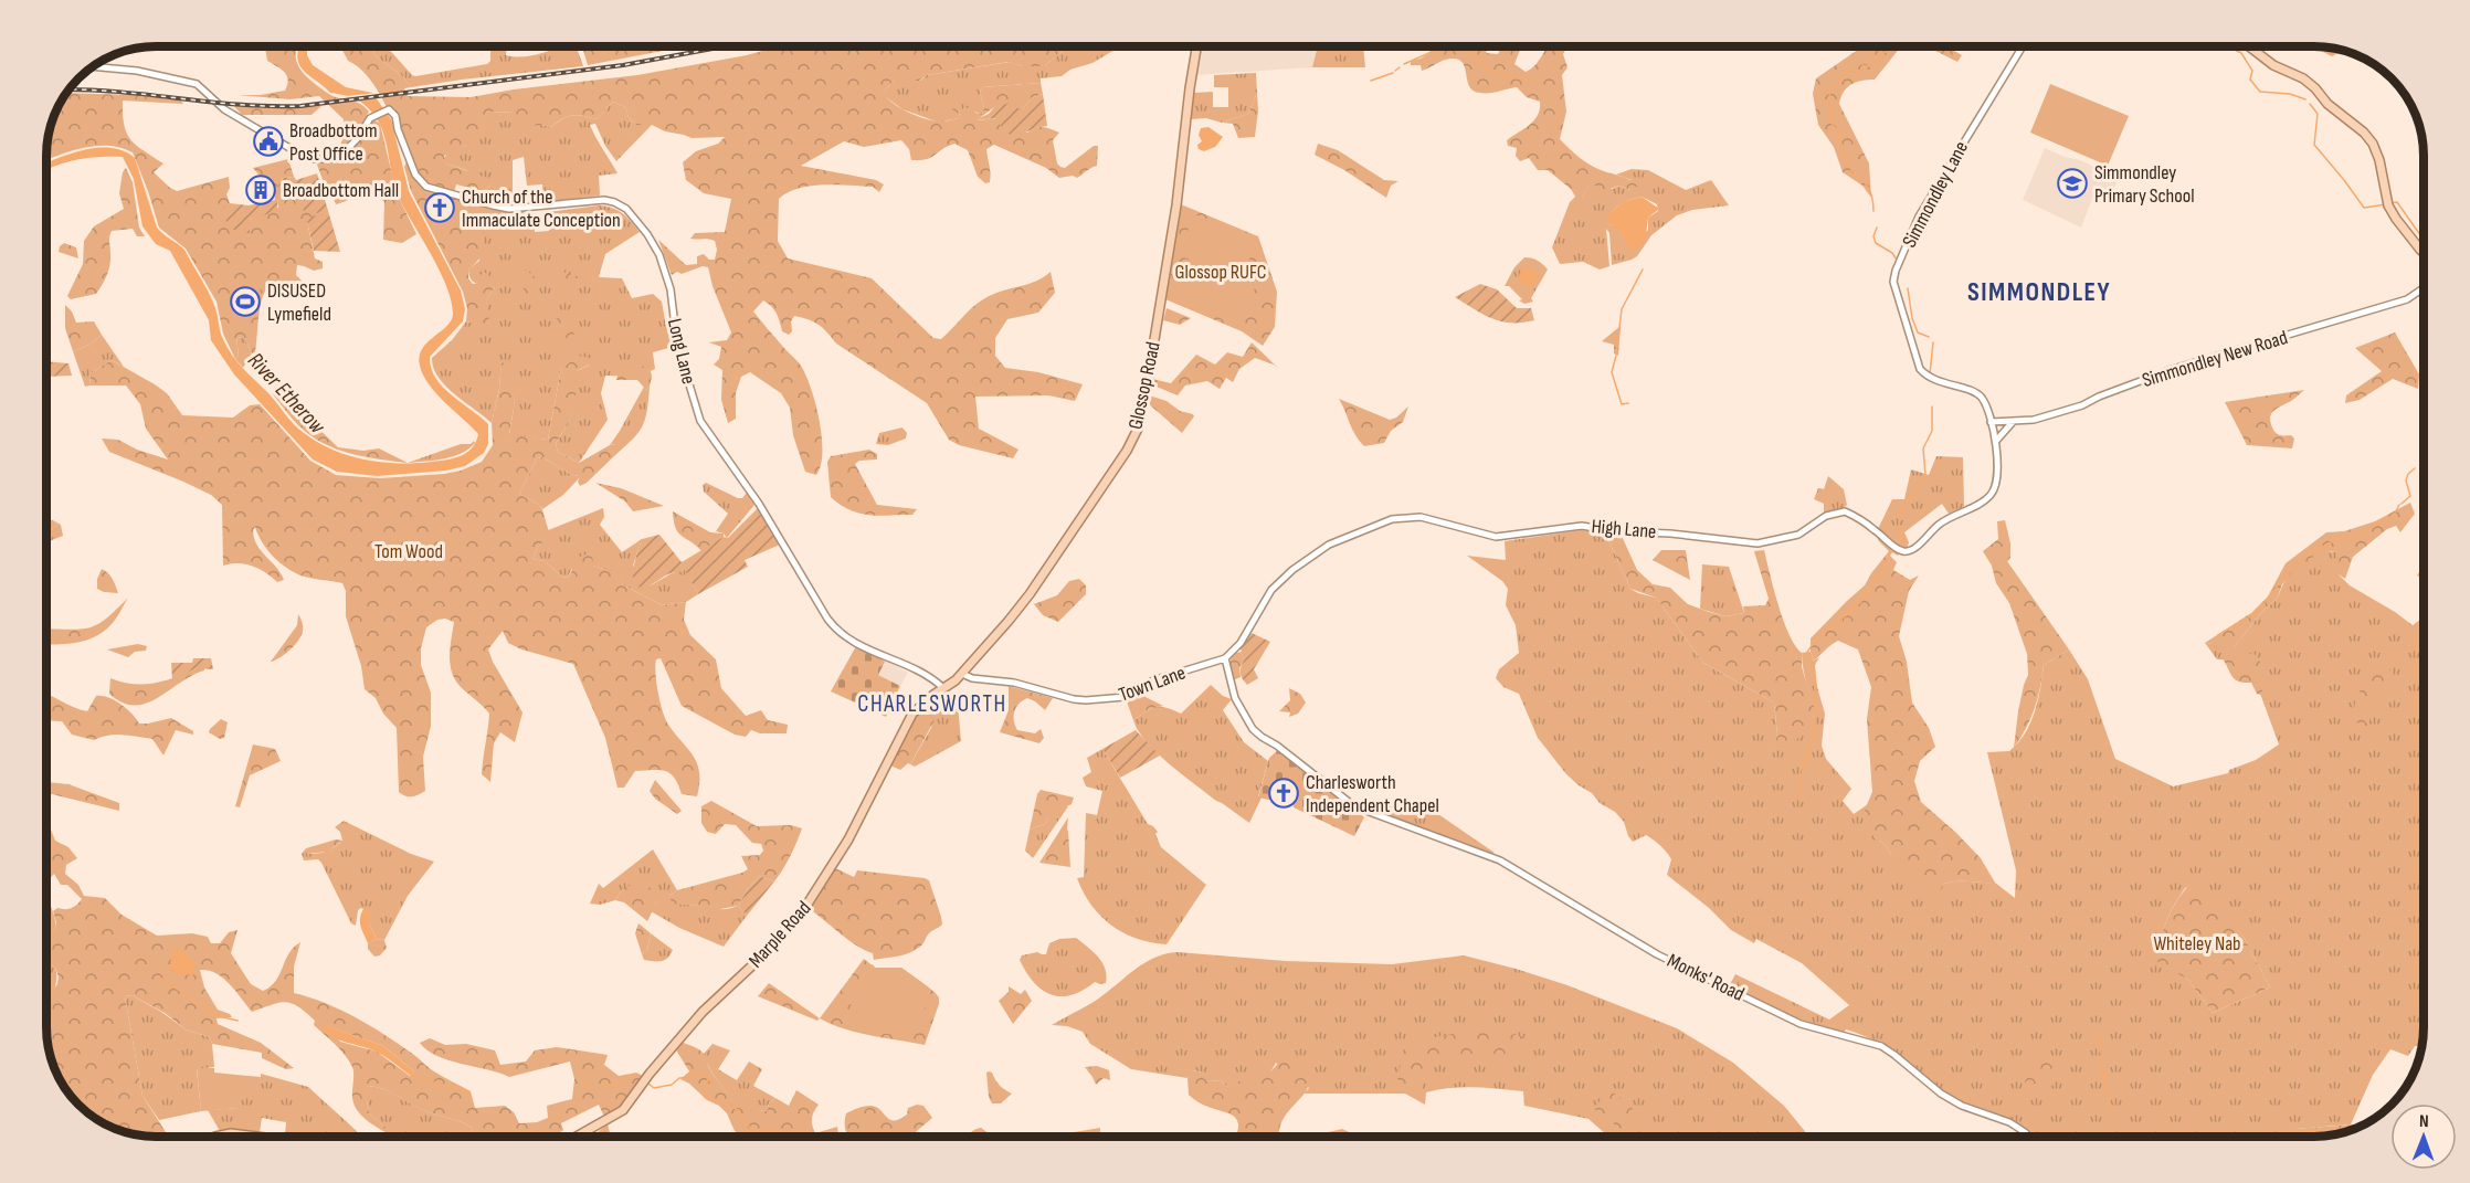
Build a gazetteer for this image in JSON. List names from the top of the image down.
{
  "streets": {
    "main road": ["Glossop Road", "Marple Road"],
    "street": [
      "Simmondley Lane",
      "Long Lane",
      "Simmondley New Road",
      "High Lane",
      "Town Lane",
      "Monks' Road"
    ]
  },
  "crossings": [
    ["Simmondley Lane", "Simmondley New Road"],
    ["Simmondley Lane", "High Lane"],
    ["Long Lane", "Marple Road"],
    ["Glossop Road", "Town Lane"],
    ["Glossop Road", "Marple Road"],
    ["High Lane", "Town Lane"],
    ["High Lane", "Monks' Road"],
    ["Town Lane", "Monks' Road"]
  ],
  "districts": ["SIMMONDLEY", "CHARLESWORTH"],
  "water": ["River Etherow"],
  "parks": ["Glossop RUFC", "Tom Wood", "Whiteley Nab"],
  "places": {
    "public building": ["Broadbottom Post Office"],
    "school or university": ["Simmondley Primary School"],
    "building": ["Broadbottom Hall"],
    "church": ["Church of the Immaculate Conception", "Charlesworth Independent Chapel"],
    "sports": ["DISUSED Lymefield"]
  },
  "north": "top"
}
